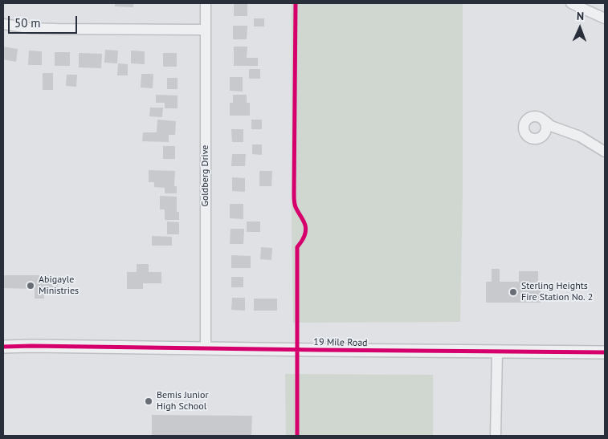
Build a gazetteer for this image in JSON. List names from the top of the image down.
{
  "streets": {
    "street": ["Goldberg Drive", "19 Mile Road"]
  },
  "crossings": [
    ["Goldberg Drive", "19 Mile Road"]
  ],
  "places": ["Abigayle Ministries", "Sterling Heights Fire Station No. 2", "Bemis Junior High School"],
  "scale_bar": "50 m",
  "north": "top"
}
